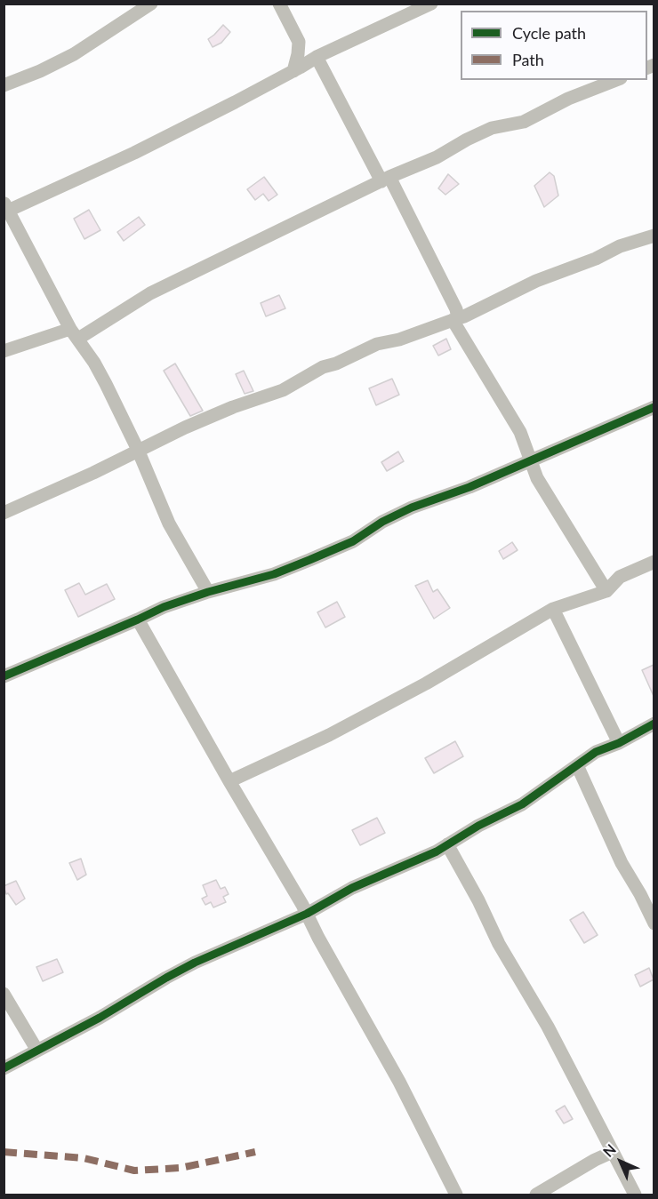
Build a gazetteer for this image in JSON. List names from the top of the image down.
{
  "legend": ["Cycle path", "Path"],
  "north": "top left"
}
